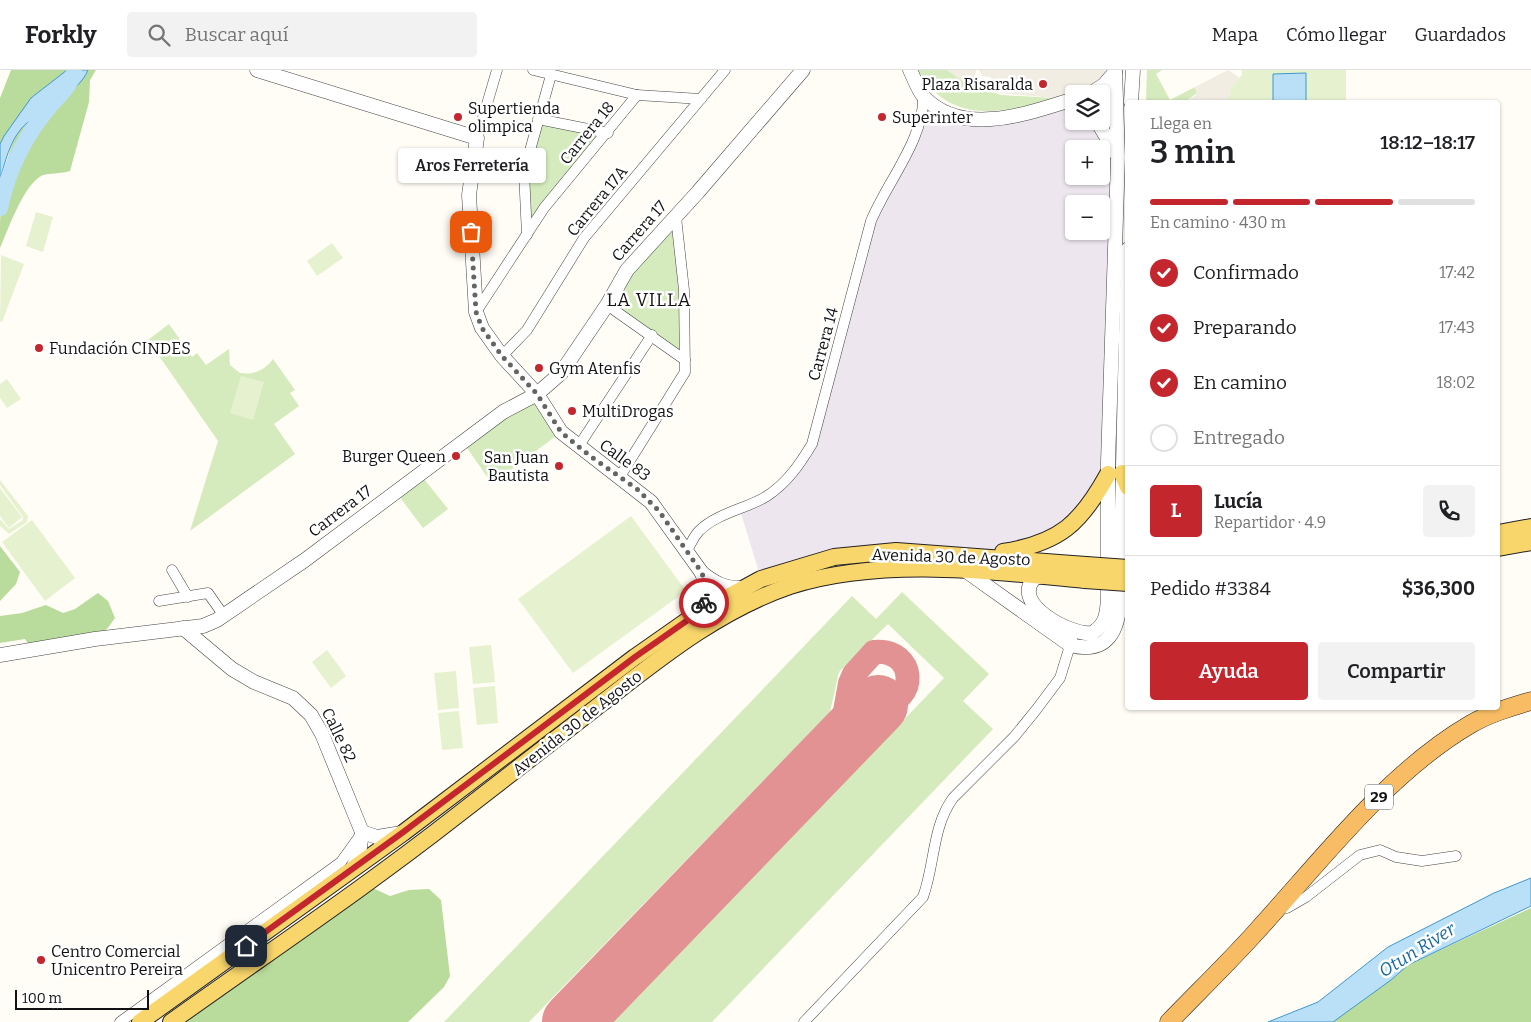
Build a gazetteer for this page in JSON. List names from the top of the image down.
{
  "streets": {
    "highway": ["29"],
    "main road": ["Avenida 30 de Agosto"],
    "street": [
      "Carrera 18",
      "Carrera 17A",
      "Carrera 17",
      "Carrera 14",
      "Calle 83",
      "Calle 82"
    ]
  },
  "crossings": [
    ["Carrera 18", "Calle 83"],
    ["Carrera 17A", "Calle 83"],
    ["Carrera 17", "Calle 83"],
    ["Carrera 17", "Calle 82"],
    ["Carrera 14", "Calle 83"],
    ["Calle 83", "Avenida 30 de Agosto"]
  ],
  "districts": ["LA VILLA"],
  "water": ["Otun River"],
  "places": [
    "Plaza Risaralda",
    "Supertienda olimpica",
    "Superinter",
    "Aros Ferretería",
    "Fundación CINDES",
    "Gym Atenfis",
    "MultiDrogas",
    "Burger Queen",
    "San Juan Bautista",
    "Centro Comercial Unicentro Pereira"
  ],
  "scale_bar": "100 m",
  "page": {
    "header": "Forkly",
    "search": "Buscar aquí",
    "nav": ["Mapa", "Cómo llegar", "Guardados"],
    "map_buttons": ["+", "−"],
    "heading": ["3 min", "Llega en", "18:12–18:17"],
    "panel": [
      "Lucía",
      "Repartidor · 4.9",
      "Pedido #3384",
      "$36,300"
    ],
    "bubble": "Aros Ferretería",
    "bar": "En camino · 430 m",
    "list": [
      ["Confirmado", "17:42"],
      ["Preparando", "17:43"],
      ["En camino", "18:02"],
      "Entregado"
    ],
    "round": "L",
    "buttons": ["Ayuda", "Compartir"],
    "scale": "100 m"
  }
}
